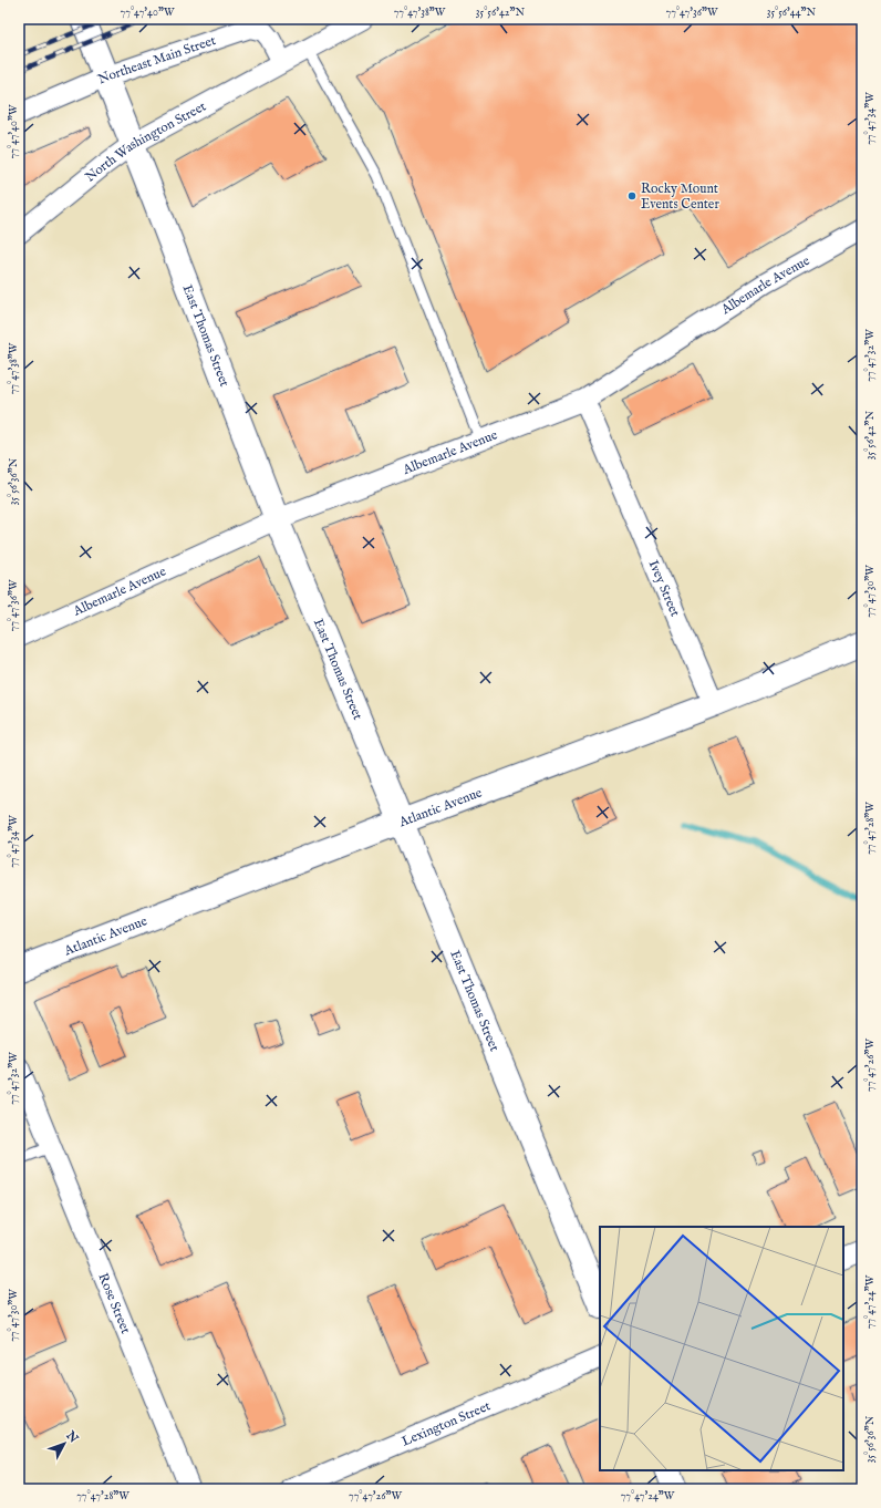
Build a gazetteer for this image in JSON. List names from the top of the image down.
{
  "streets": {
    "main road": ["East Thomas Street", "Atlantic Avenue"],
    "street": [
      "Northeast Main Street",
      "North Washington Street",
      "Albemarle Avenue",
      "Ivey Street",
      "Rose Street",
      "Lexington Street"
    ]
  },
  "crossings": [
    ["Northeast Main Street", "North Washington Street"],
    ["Northeast Main Street", "East Thomas Street"],
    ["North Washington Street", "East Thomas Street"],
    ["Albemarle Avenue", "East Thomas Street"],
    ["Albemarle Avenue", "Ivey Street"],
    ["East Thomas Street", "Atlantic Avenue"],
    ["Ivey Street", "Atlantic Avenue"]
  ],
  "places": ["Rocky Mount Events Center"],
  "north": "top right",
  "coordinates": [
    "77°47'40\"W",
    "77°47'38\"W",
    "35°56'42\"N",
    "77°47'36\"W",
    "35°56'44\"N",
    "77°47'34\"W",
    "77°47'32\"W",
    "35°56'36\"N",
    "77°47'30\"W",
    "77°47'28\"W",
    "77°47'26\"W",
    "77°47'24\"W"
  ]
}
